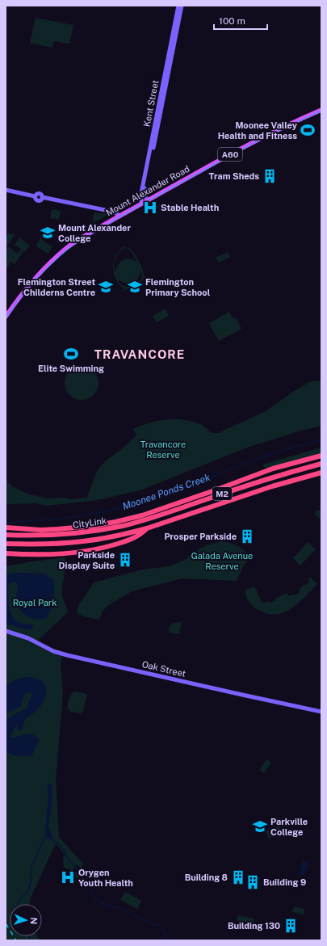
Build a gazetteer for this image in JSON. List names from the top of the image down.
{
  "streets": {
    "highway": ["M2", "CityLink"],
    "main road": ["A60", "Mount Alexander Road"],
    "street": ["Kent Street", "Oak Street"]
  },
  "crossings": [
    ["Kent Street", "Mount Alexander Road"]
  ],
  "districts": ["TRAVANCORE"],
  "water": ["Moonee Ponds Creek"],
  "parks": ["Travancore Reserve", "Galada Avenue Reserve", "Royal Park"],
  "places": {
    "sports": ["Moonee Valley Health and Fitness", "Elite Swimming"],
    "building": [
      "Tram Sheds",
      "Prosper Parkside",
      "Parkside Display Suite",
      "Building 8",
      "Building 9",
      "Building 130"
    ],
    "hospital": ["Stable Health", "Orygen Youth Health"],
    "school or university": [
      "Mount Alexander College",
      "Flemington Street Childerns Centre",
      "Flemington Primary School",
      "Parkville College"
    ]
  },
  "scale_bar": "100 m",
  "north": "right"
}
